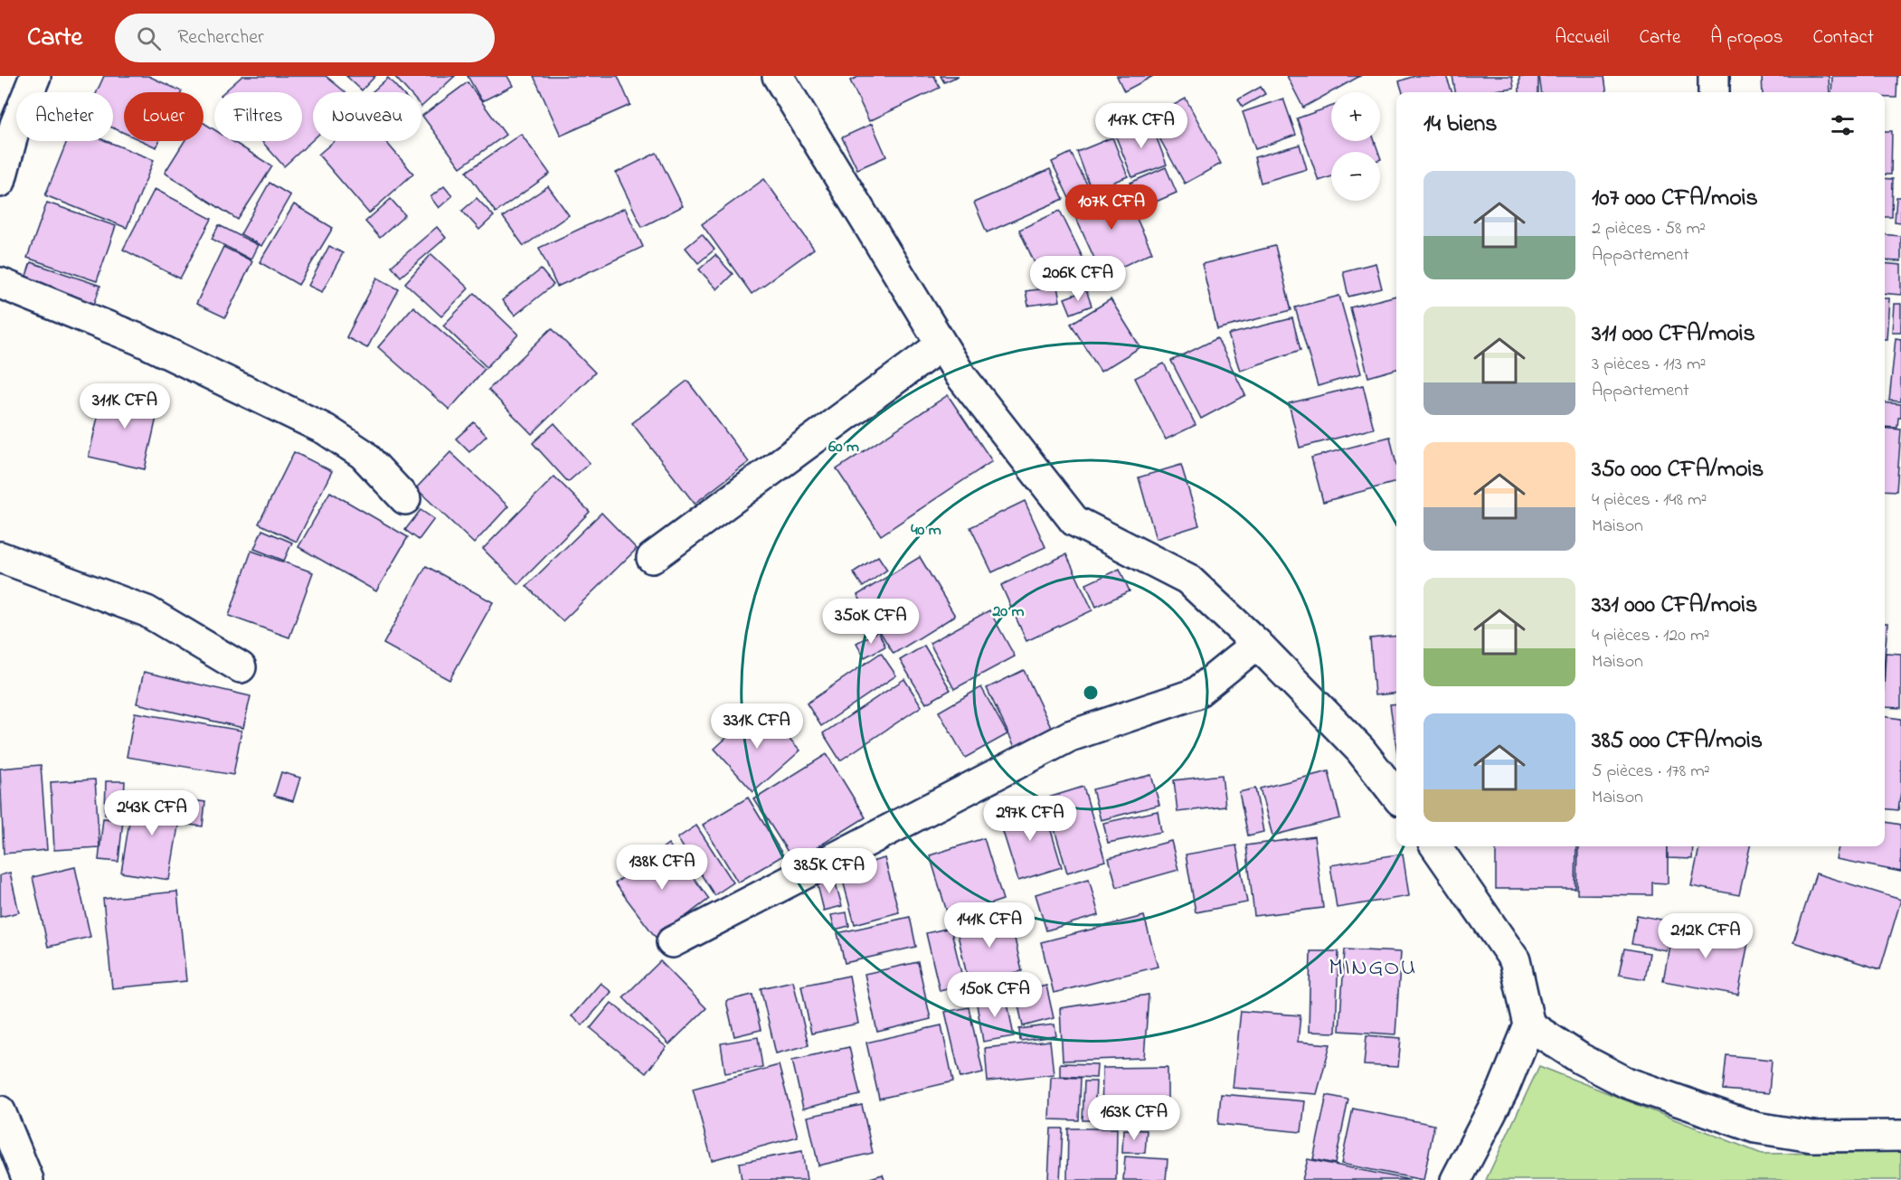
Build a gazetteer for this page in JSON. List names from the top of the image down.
{
  "districts": ["MINGOU"],
  "page": {
    "header": "Carte",
    "search": "Rechercher",
    "nav": [
      "Accueil",
      "Carte",
      "À propos",
      "Contact"
    ],
    "map_buttons": ["+", "−"],
    "chip": [
      "Acheter",
      "Louer",
      "Filtres",
      "Nouveau"
    ],
    "heading": "14 biens",
    "price": [
      "147K CFA",
      "107K CFA",
      "206K CFA",
      "311K CFA",
      "350K CFA",
      "331K CFA",
      "243K CFA",
      "297K CFA",
      "138K CFA",
      "385K CFA",
      "141K CFA",
      "212K CFA",
      "150K CFA",
      "163K CFA"
    ],
    "list": [
      {
        "name": "107 000 CFA/mois",
        "note": "2 pièces · 58 m² · Appartement"
      },
      {
        "name": "311 000 CFA/mois",
        "note": "3 pièces · 113 m² · Appartement"
      },
      {
        "name": "350 000 CFA/mois",
        "note": "4 pièces · 148 m² · Maison"
      },
      {
        "name": "331 000 CFA/mois",
        "note": "4 pièces · 120 m² · Maison"
      },
      {
        "name": "385 000 CFA/mois",
        "note": "5 pièces · 178 m² · Maison"
      }
    ]
  },
  "rings": ["60 m", "40 m", "20 m"]
}
